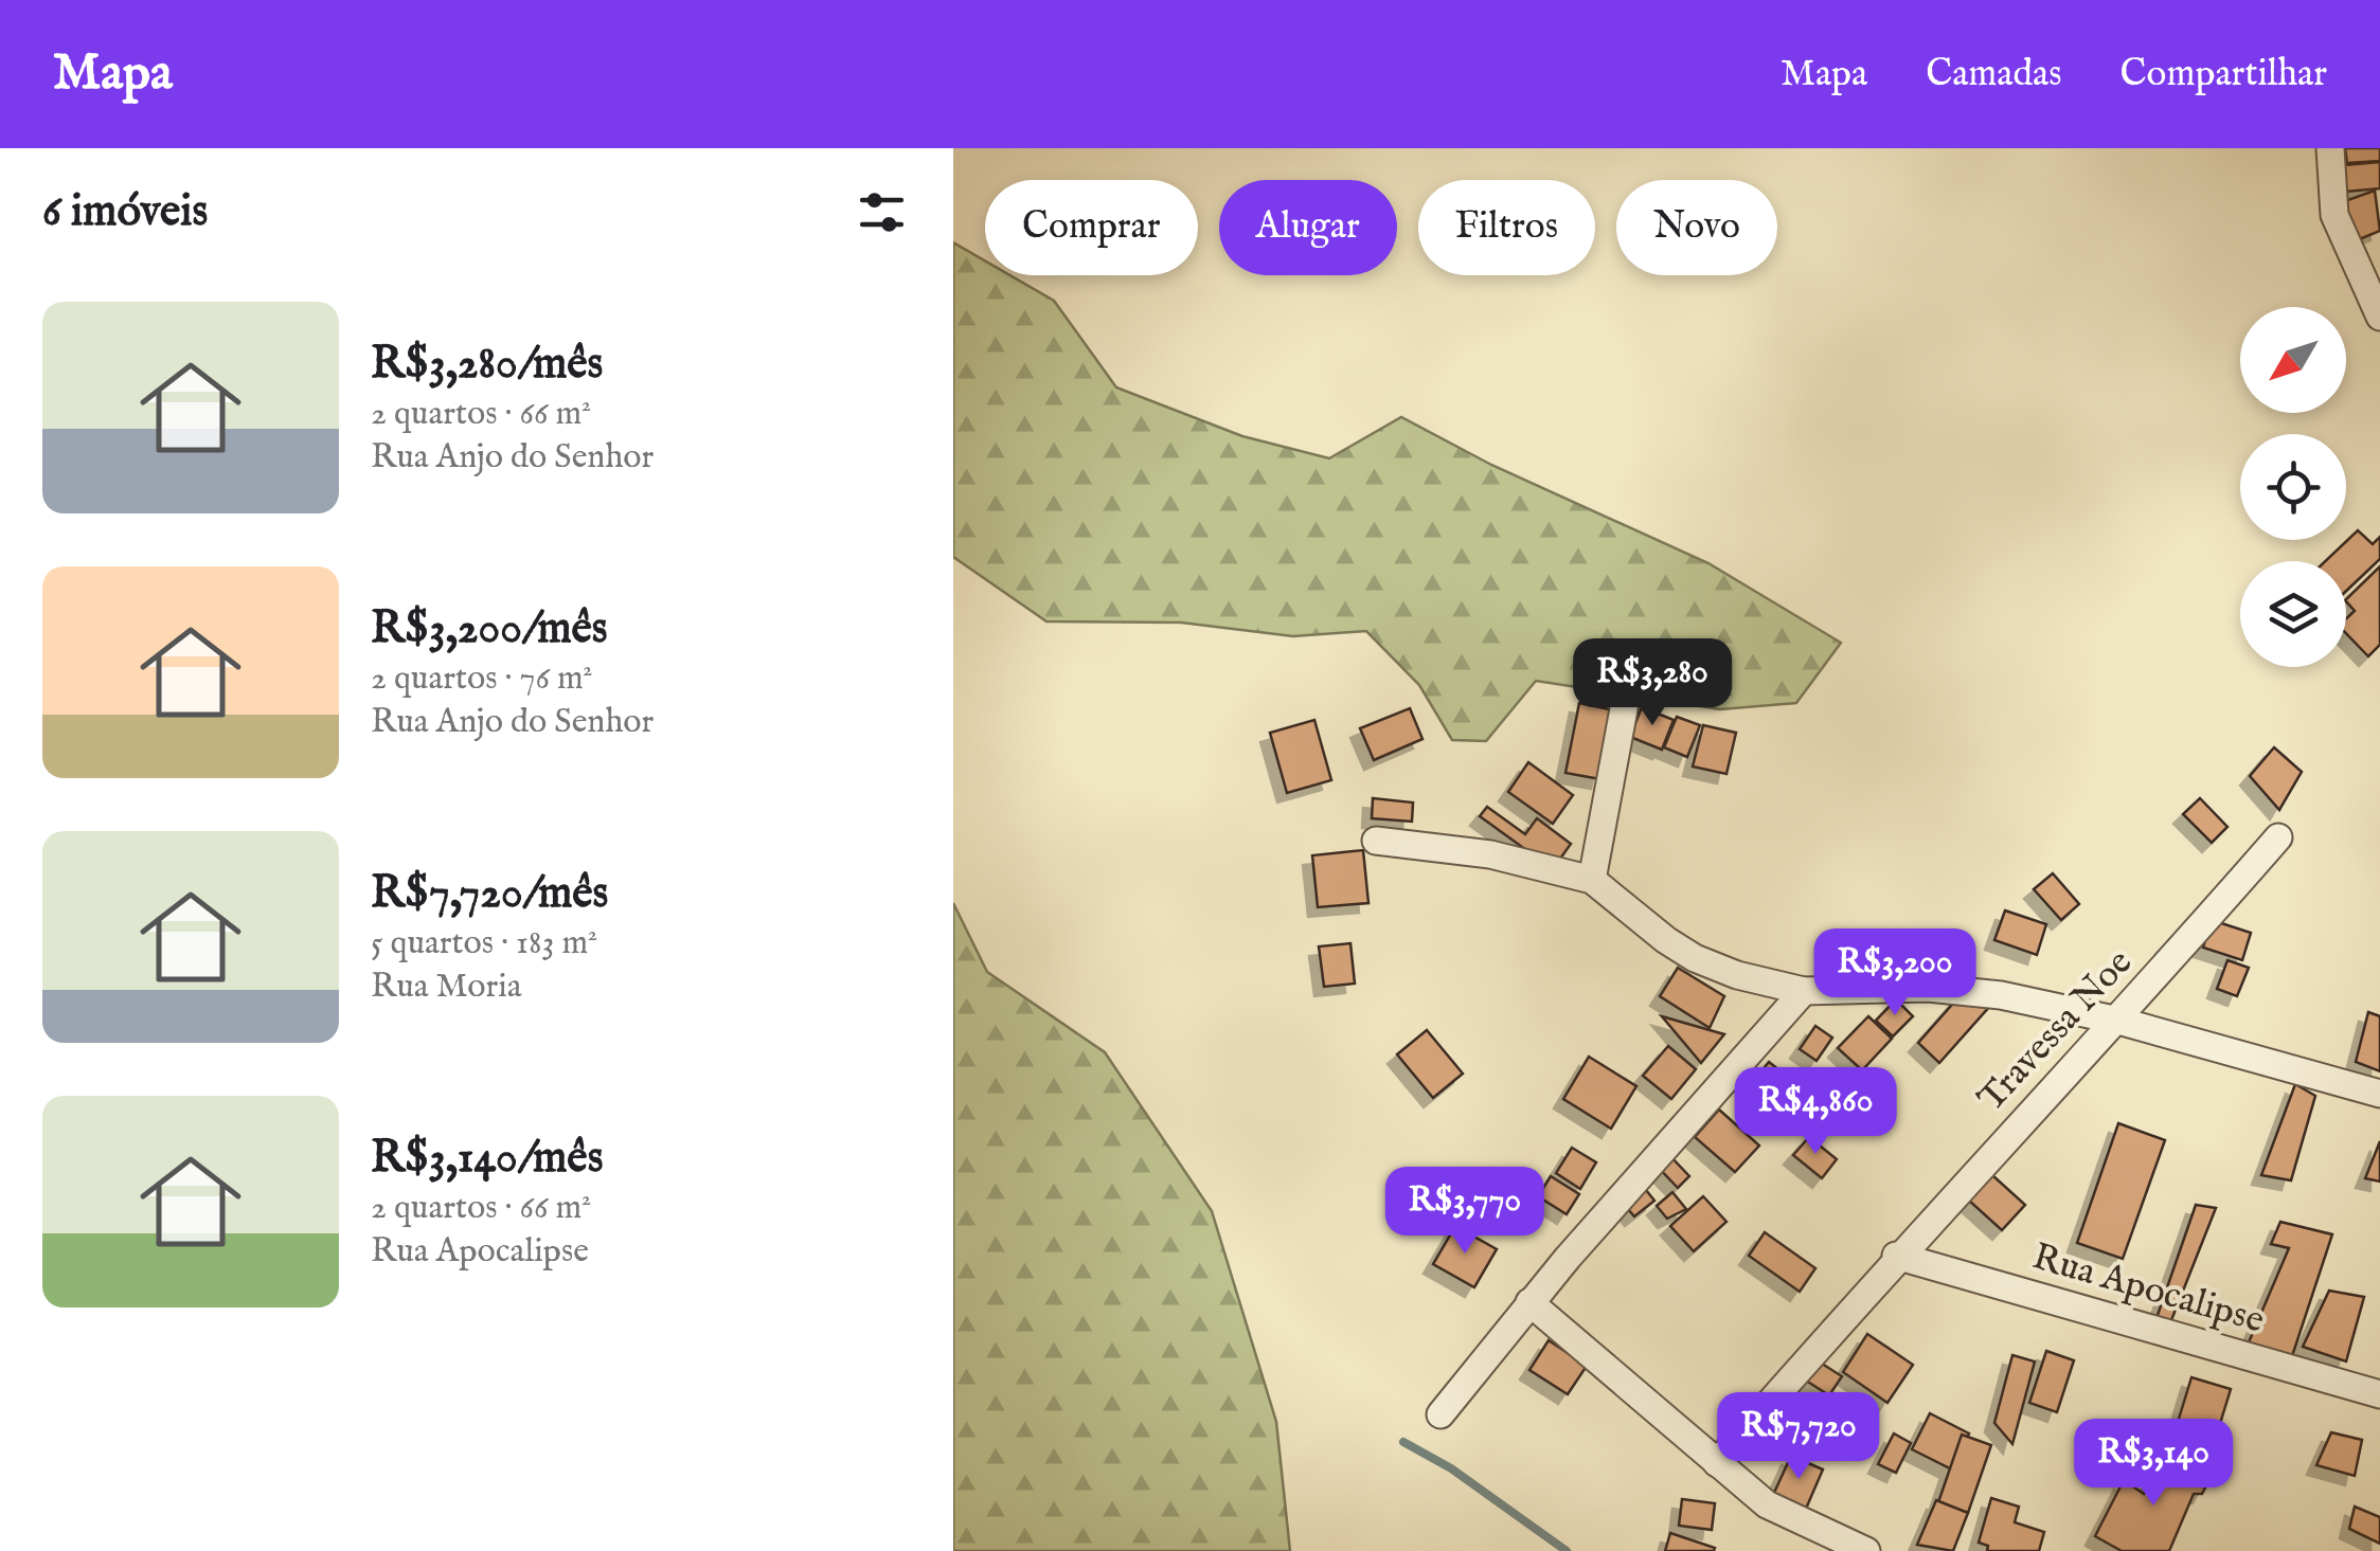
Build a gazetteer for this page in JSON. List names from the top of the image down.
{
  "streets": {
    "street": ["Travessa Noe", "Rua Apocalipse"]
  },
  "crossings": [
    ["Travessa Noe", "Rua Apocalipse"]
  ],
  "north": "bottom left",
  "page": {
    "header": "Mapa",
    "nav": ["Mapa", "Camadas", "Compartilhar"],
    "heading": "6 imóveis",
    "chip": [
      "Comprar",
      "Alugar",
      "Filtros",
      "Novo"
    ],
    "list": [
      {
        "name": "R$3,280/mês",
        "note": "2 quartos · 66 m² · Rua Anjo do Senhor"
      },
      {
        "name": "R$3,200/mês",
        "note": "2 quartos · 76 m² · Rua Anjo do Senhor"
      },
      {
        "name": "R$7,720/mês",
        "note": "5 quartos · 183 m² · Rua Moria"
      },
      {
        "name": "R$3,140/mês",
        "note": "2 quartos · 66 m² · Rua Apocalipse"
      }
    ],
    "price": [
      "R$3,280",
      "R$3,200",
      "R$4,860",
      "R$3,770",
      "R$7,720",
      "R$3,140"
    ]
  }
}
